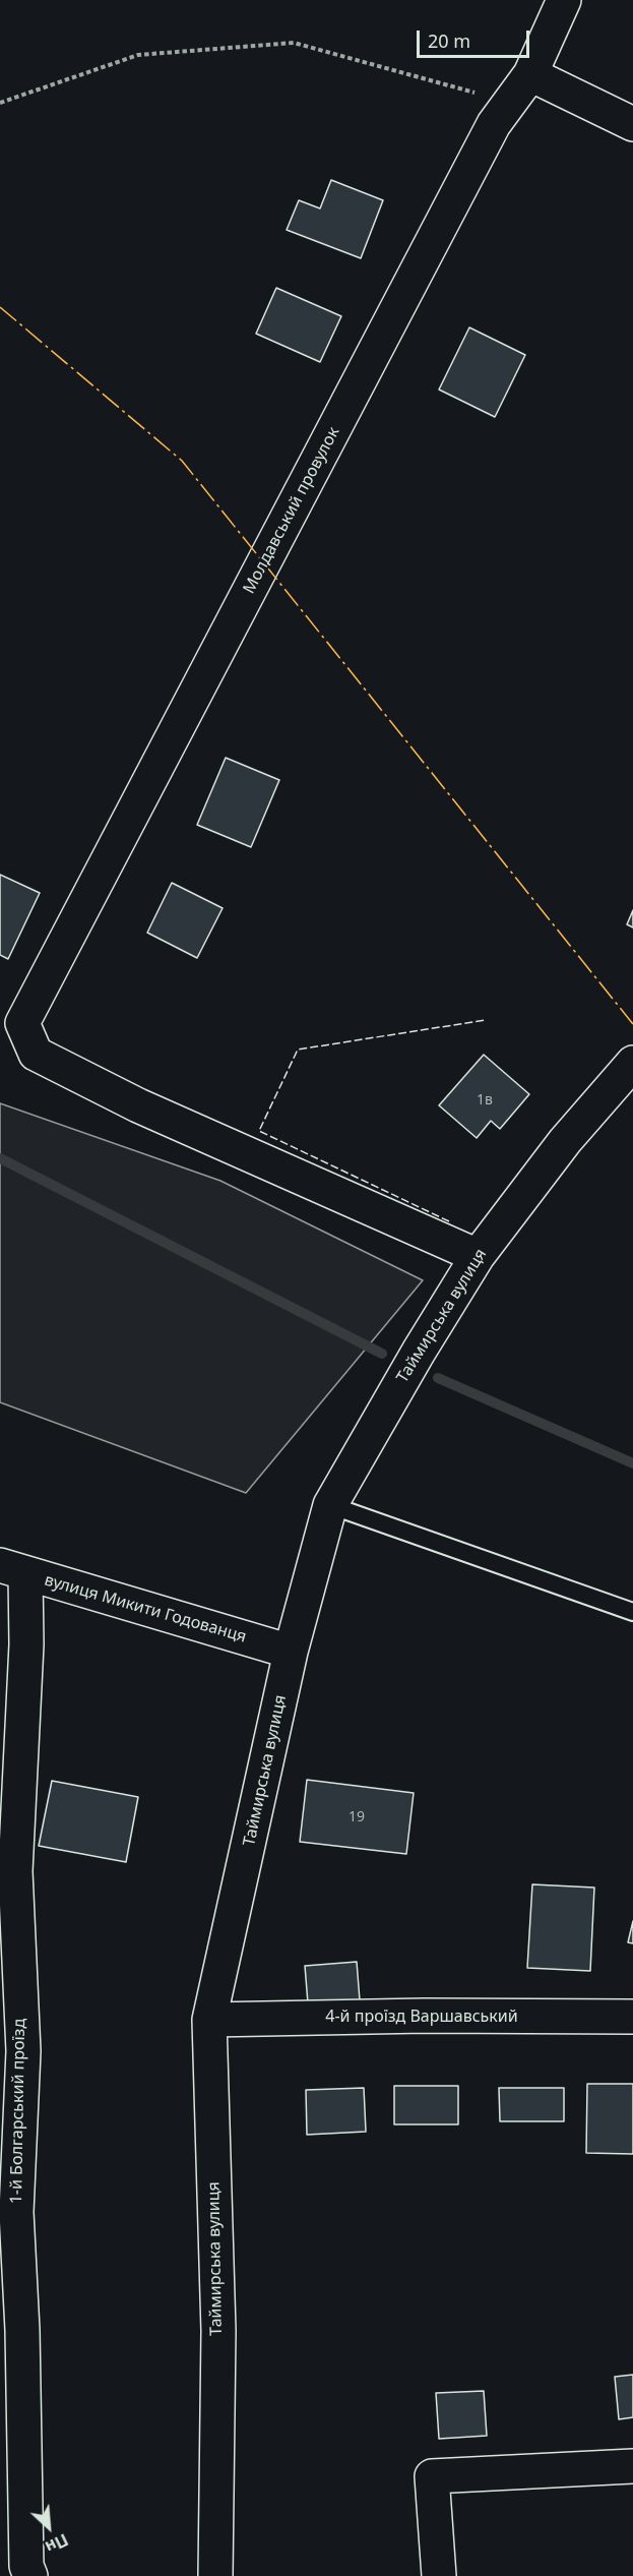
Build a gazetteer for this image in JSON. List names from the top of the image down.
{
  "streets": {
    "street": [
      "Молдавський провулок",
      "Таймирська вулиця",
      "вулиця Микити Годованця",
      "4-й проїзд Варшавський",
      "1-й Болгарський проїзд"
    ]
  },
  "crossings": [
    ["Молдавський провулок", "Таймирська вулиця"],
    ["Таймирська вулиця", "вулиця Микити Годованця"],
    ["Таймирська вулиця", "4-й проїзд Варшавський"],
    ["вулиця Микити Годованця", "1-й Болгарський проїзд"]
  ],
  "house_numbers": ["1в", "19"],
  "scale_bar": "20 m",
  "north": "bottom right"
}
